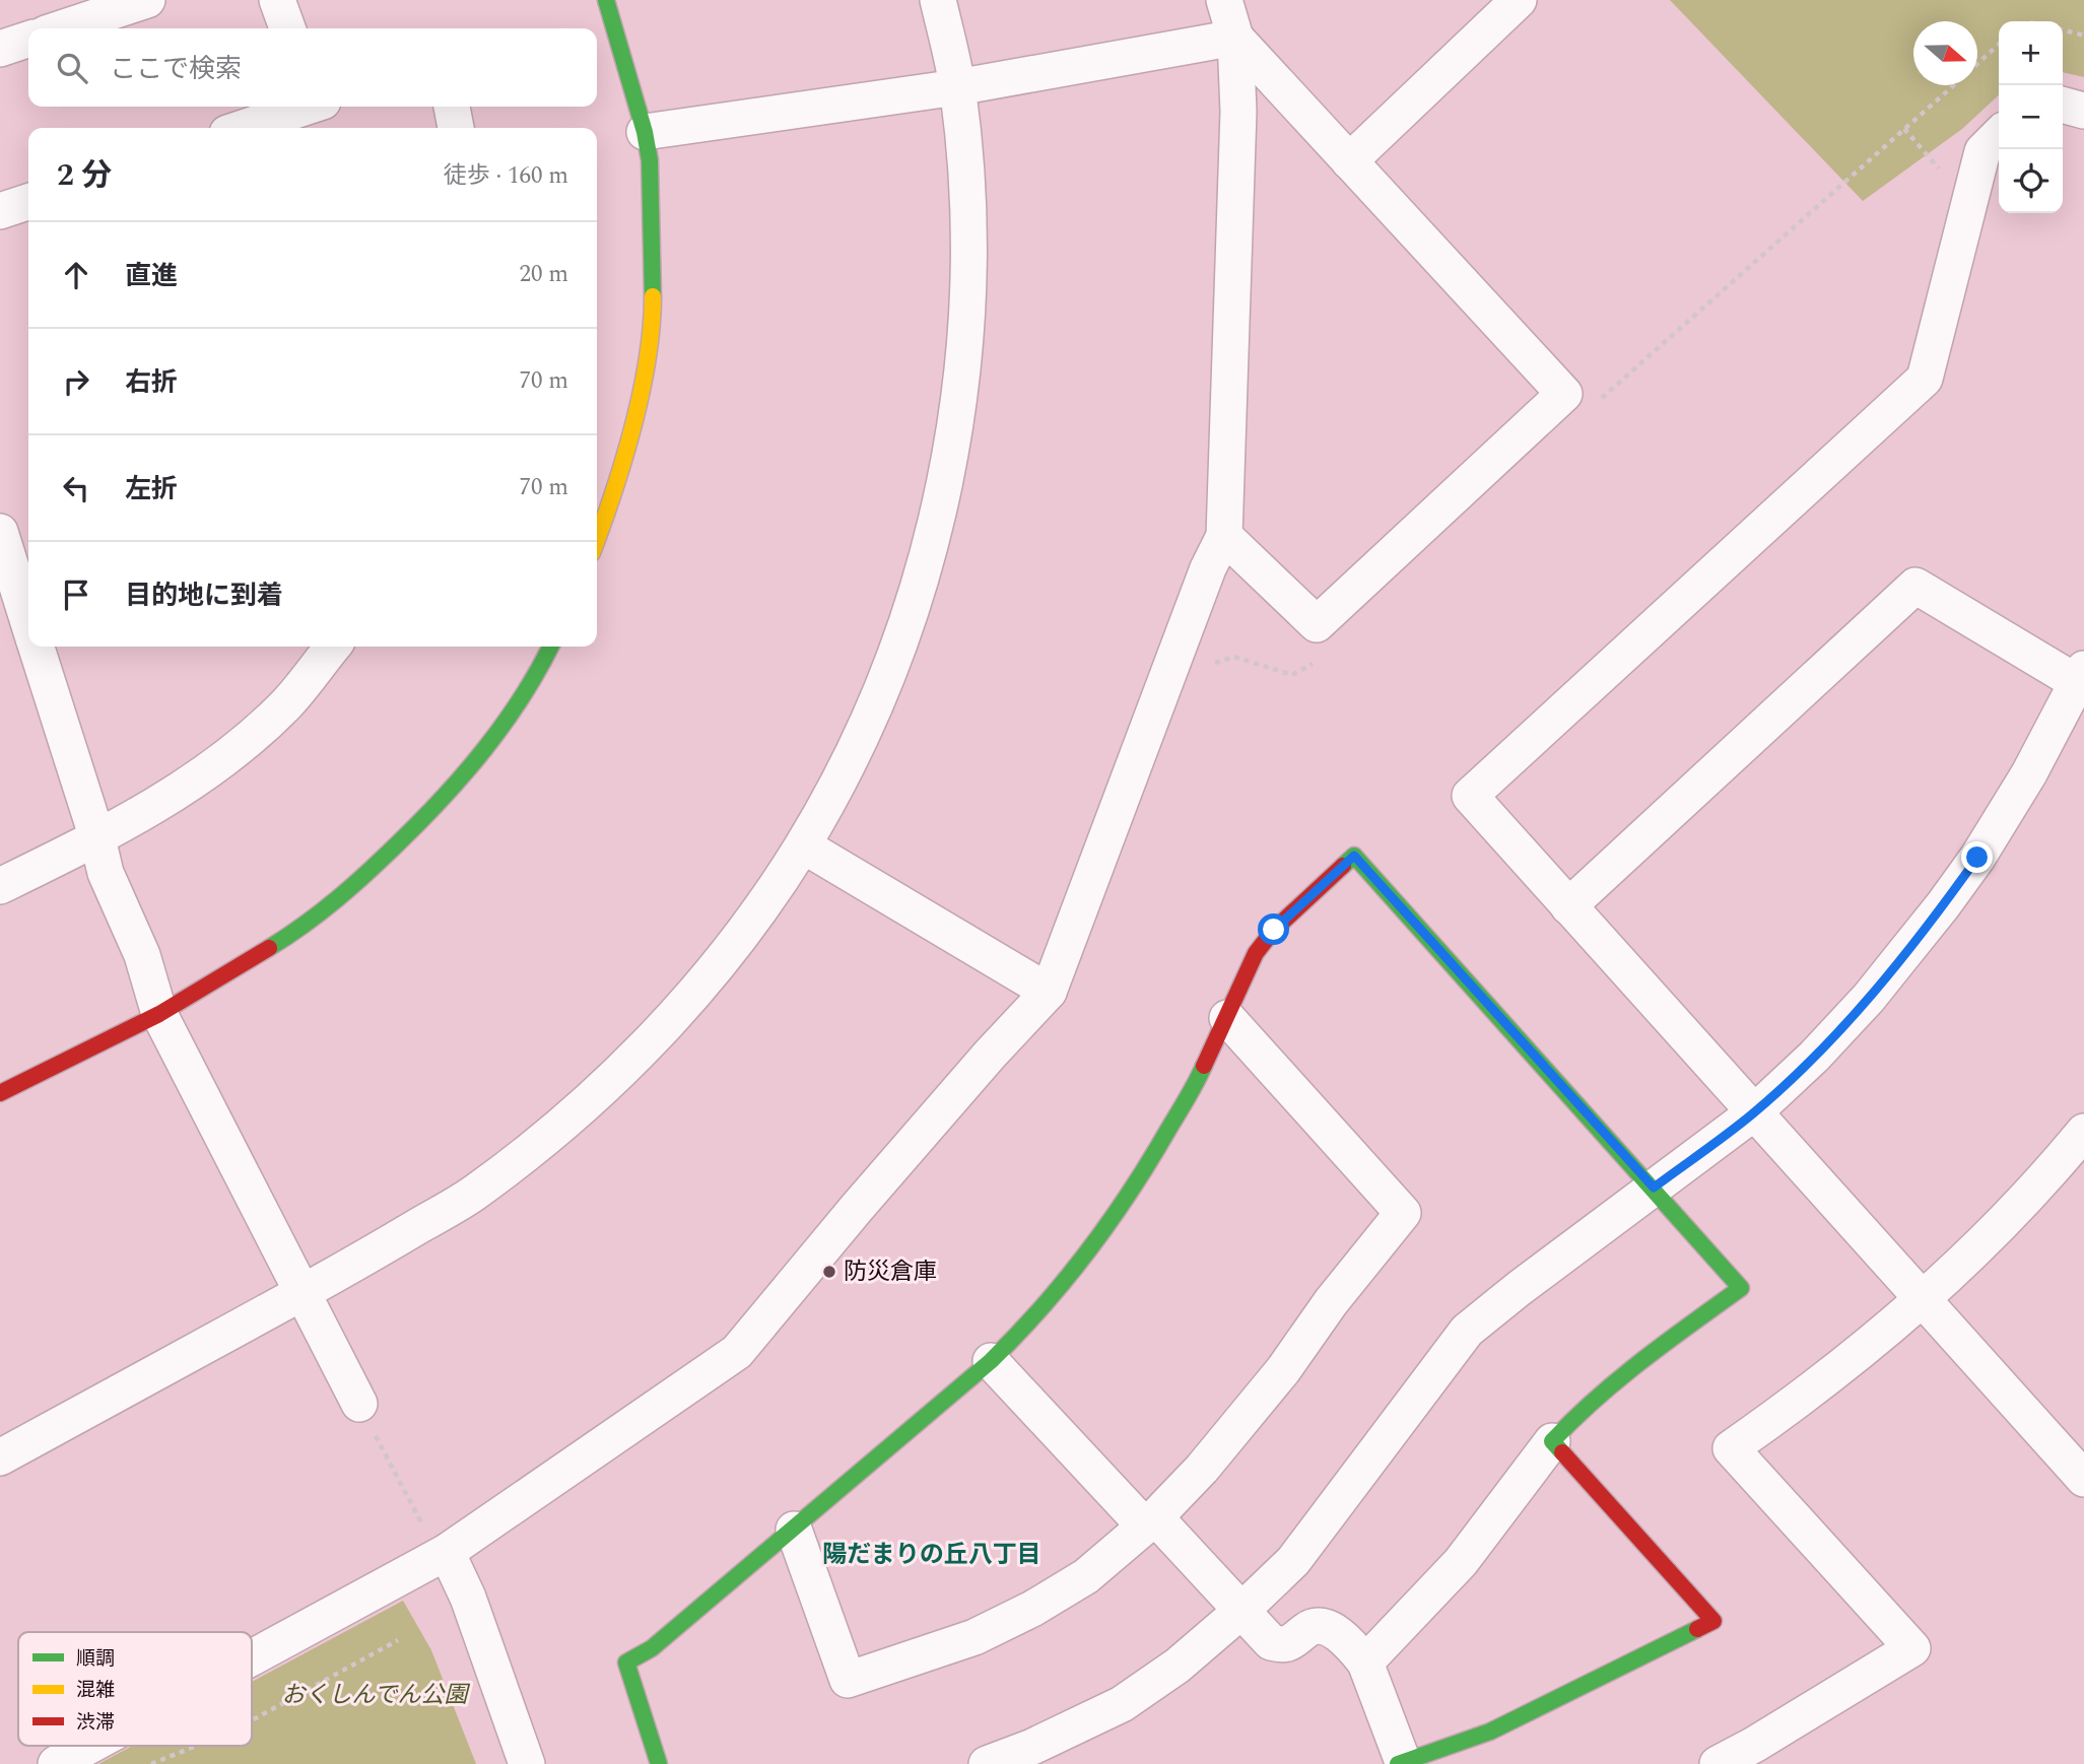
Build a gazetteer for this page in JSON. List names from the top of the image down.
{
  "districts": ["陽だまりの丘八丁目"],
  "parks": ["おくしんでん公園"],
  "places": ["防災倉庫"],
  "legend": ["順調", "混雑", "渋滞"],
  "north": "right",
  "page": {
    "map_buttons": ["+", "−"],
    "search": "ここで検索",
    "heading": ["2 分", "徒歩 · 160 m"],
    "list": [
      ["直進", "20 m"],
      ["右折", "70 m"],
      ["左折", "70 m"],
      "目的地に到着"
    ]
  }
}
